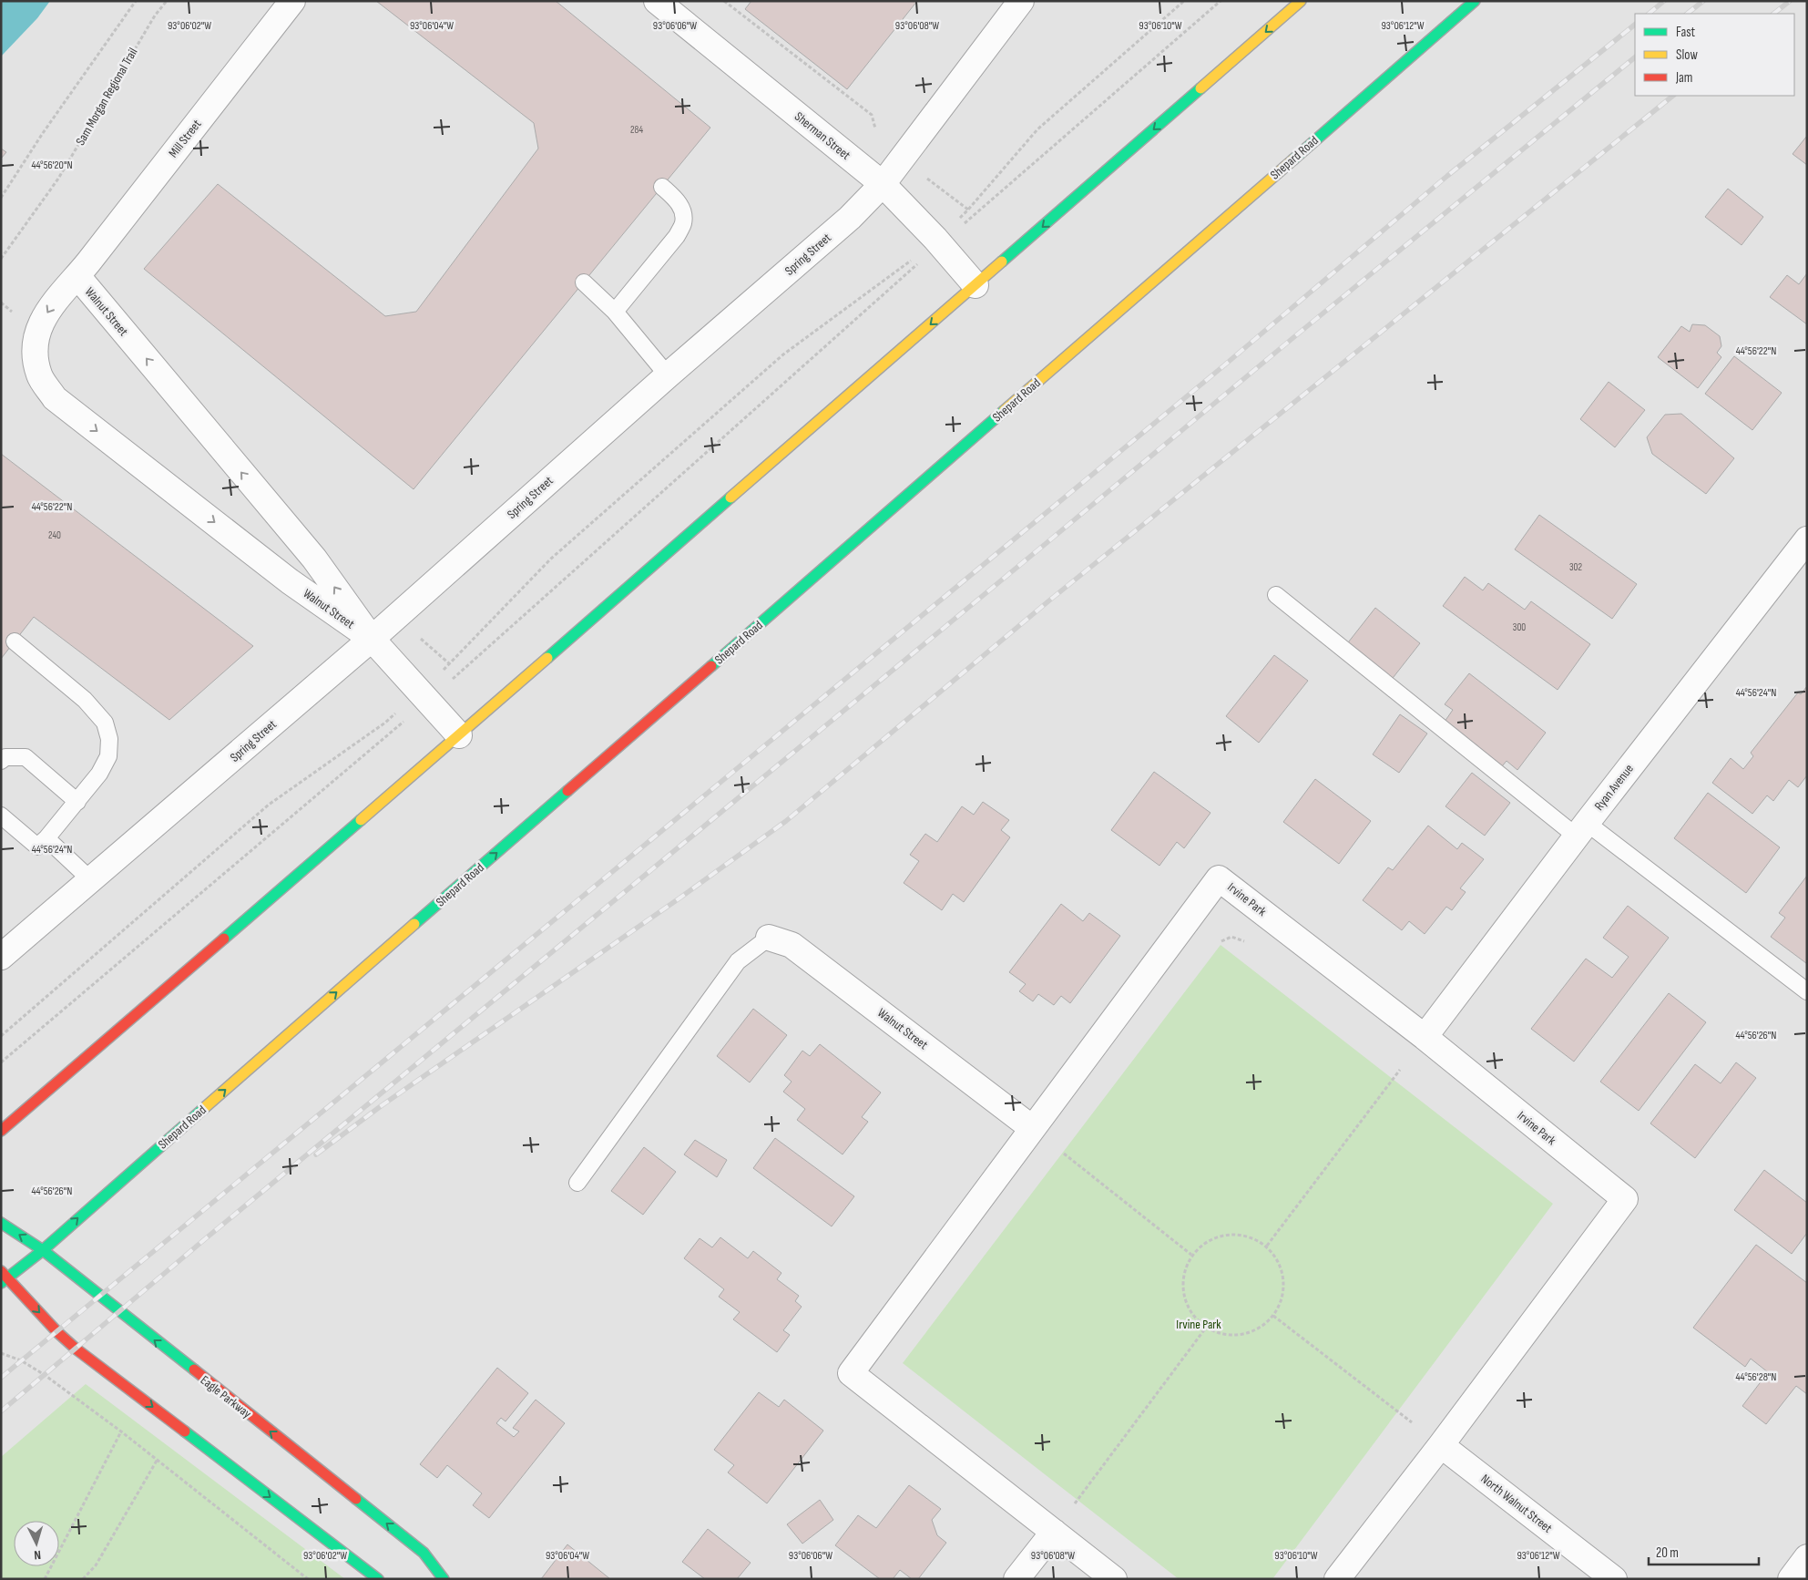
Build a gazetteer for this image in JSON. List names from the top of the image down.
{
  "streets": {
    "main road": ["Shepard Road", "Eagle Parkway"],
    "street": [
      "Sherman Street",
      "Mill Street",
      "Spring Street",
      "Walnut Street",
      "Ryan Avenue",
      "Irvine Park",
      "North Walnut Street"
    ],
    "path": ["Sam Morgan Regional Trail"]
  },
  "crossings": [
    ["Sherman Street", "Spring Street"],
    ["Mill Street", "Walnut Street"],
    ["Shepard Road", "Eagle Parkway"],
    ["Spring Street", "Walnut Street"],
    ["Walnut Street", "Irvine Park"],
    ["Ryan Avenue", "Irvine Park"],
    ["Irvine Park", "North Walnut Street"]
  ],
  "one_way": ["Shepard Road"],
  "parks": ["Irvine Park"],
  "house_numbers": [
    "284",
    "240",
    "302",
    "300"
  ],
  "legend": ["Fast", "Slow", "Jam"],
  "scale_bar": "20 m",
  "north": "bottom",
  "coordinates": [
    "93°06'02\"W",
    "93°06'04\"W",
    "93°06'06\"W",
    "93°06'08\"W",
    "93°06'10\"W",
    "93°06'12\"W",
    "44°56'20\"N",
    "44°56'22\"N",
    "44°56'24\"N",
    "44°56'26\"N",
    "44°56'28\"N"
  ]
}
